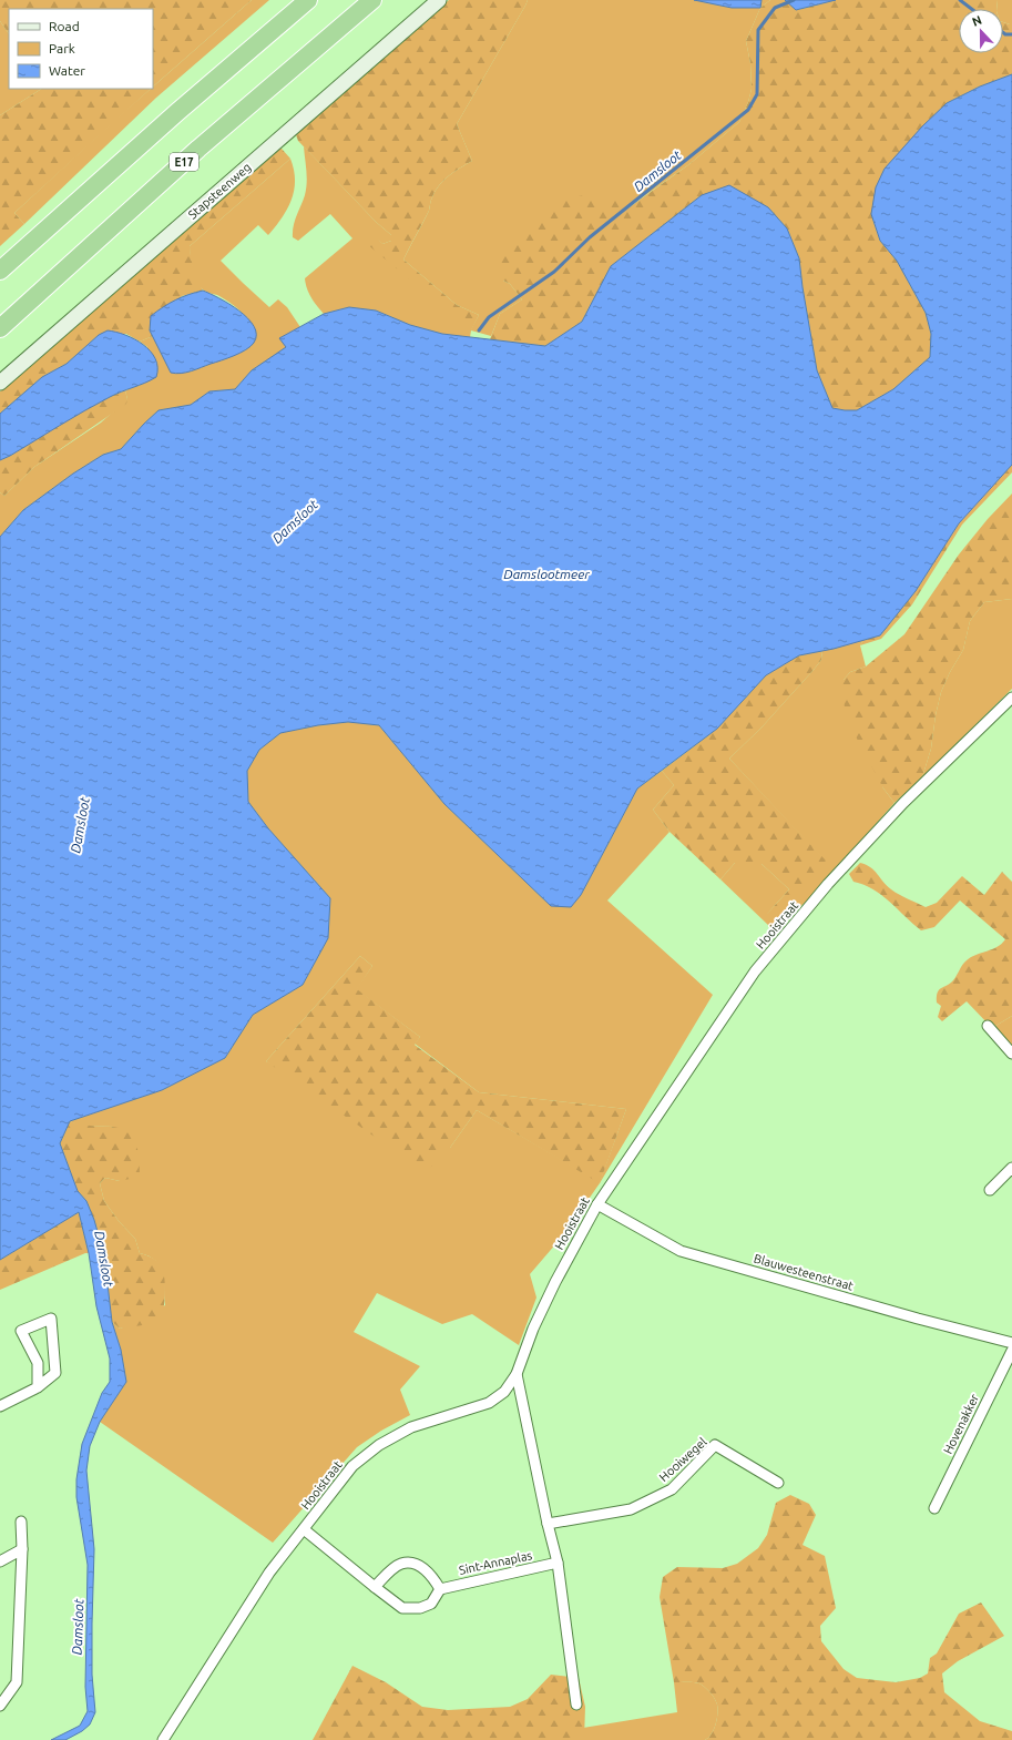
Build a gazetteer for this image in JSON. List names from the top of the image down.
{
  "streets": {
    "highway": ["E17"],
    "street": [
      "Stapsteenweg",
      "Hooistraat",
      "Blauwesteenstraat",
      "Hovenakker",
      "Hooiwegel",
      "Sint-Annaplas"
    ]
  },
  "crossings": [
    ["Hooistraat", "Blauwesteenstraat"]
  ],
  "water": ["Damsloot", "Damslootmeer"],
  "legend": ["Road", "Park", "Water"],
  "north": "top"
}
